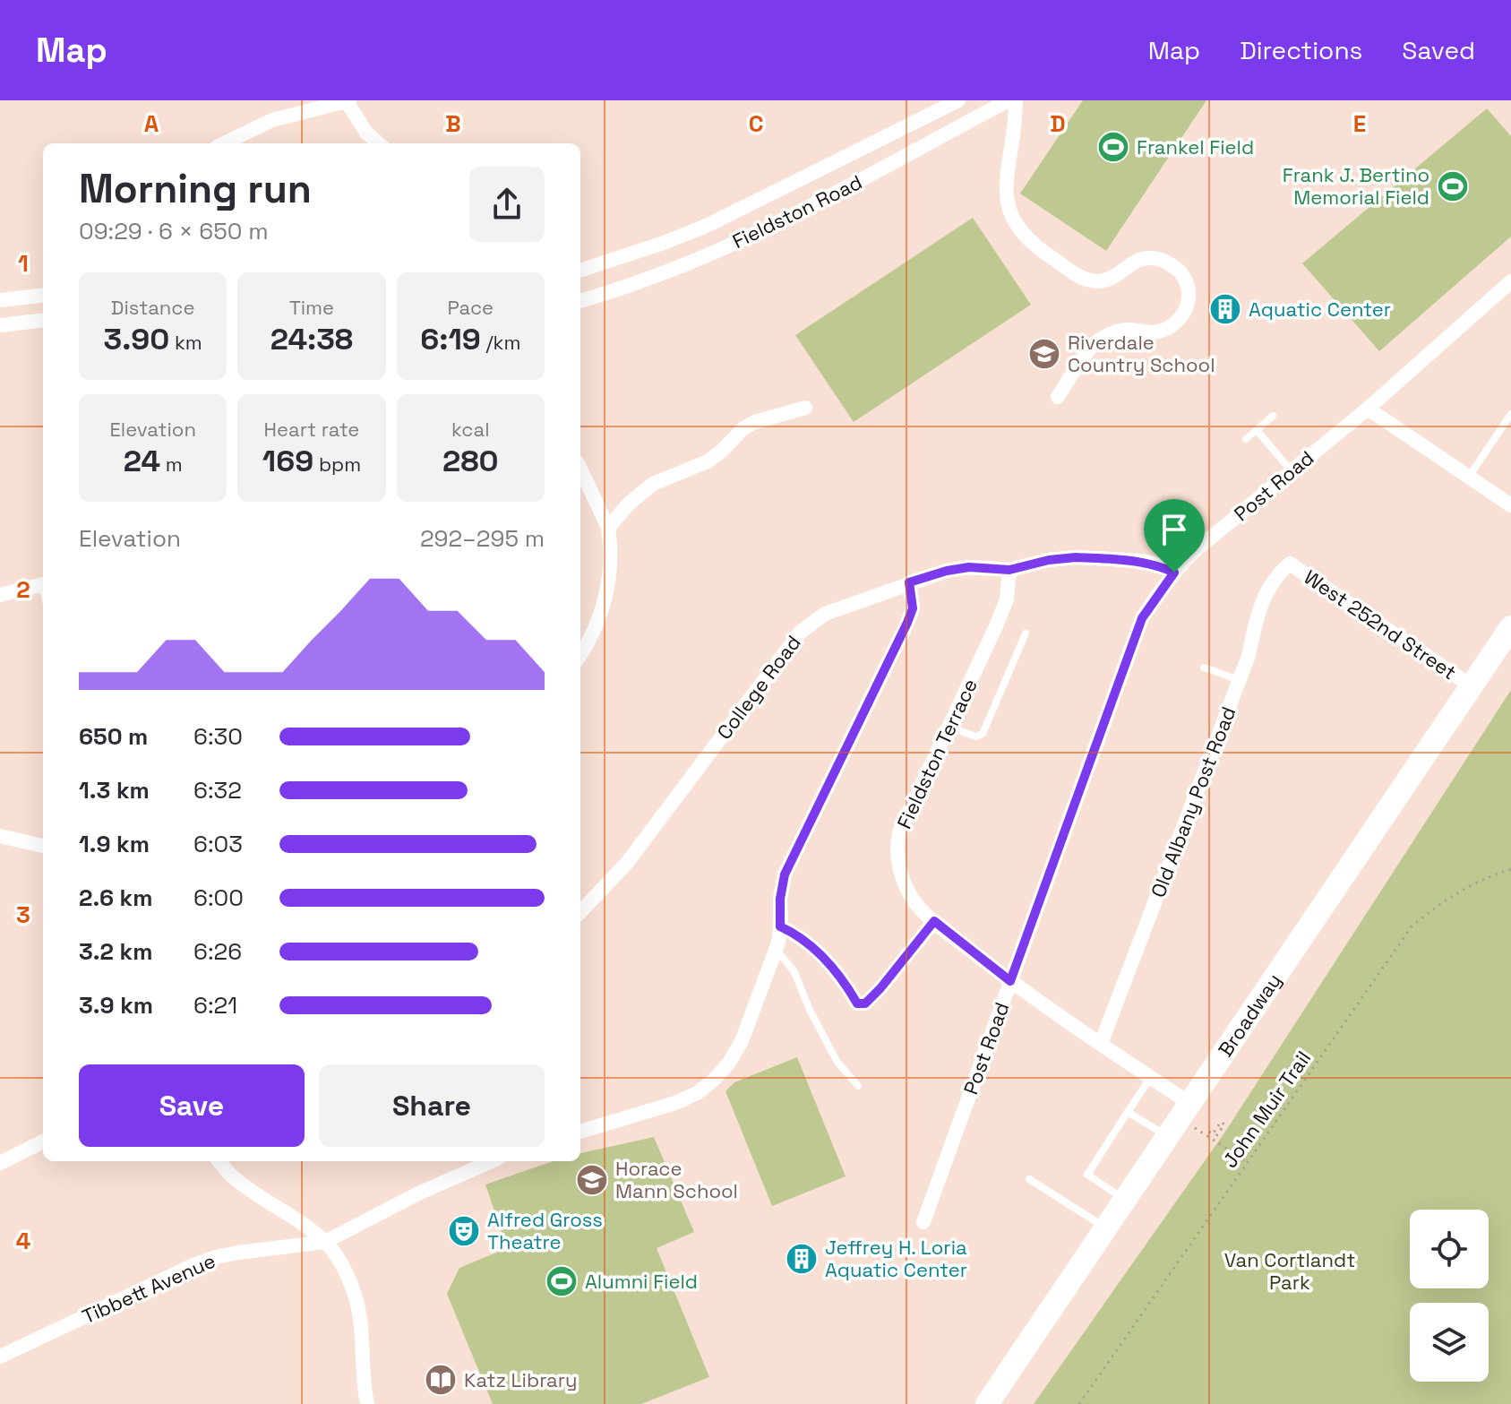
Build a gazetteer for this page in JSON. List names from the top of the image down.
{
  "streets": {
    "main road": ["Broadway"],
    "street": [
      "Fieldston Road",
      "Post Road",
      "West 252nd Street",
      "College Road",
      "Fieldston Terrace",
      "Old Albany Post Road",
      "Tibbett Avenue"
    ],
    "path": ["John Muir Trail"]
  },
  "crossings": [
    ["Post Road", "Fieldston Terrace"],
    ["West 252nd Street", "Old Albany Post Road"],
    ["West 252nd Street", "Broadway"],
    ["College Road", "Fieldston Terrace"],
    ["Fieldston Terrace", "Old Albany Post Road"],
    ["Fieldston Terrace", "Broadway"]
  ],
  "parks": ["Van Cortlandt Park"],
  "places": {
    "sports": ["Frankel Field", "Frank J. Bertino Memorial Field", "Alumni Field"],
    "building": ["Aquatic Center", "Jeffrey H. Loria Aquatic Center"],
    "school or university": ["Riverdale Country School", "Horace Mann School"],
    "theatre": ["Alfred Gross Theatre"],
    "library": ["Katz Library"]
  },
  "page": {
    "header": "Map",
    "nav": ["Map", "Directions", "Saved"],
    "heading": ["Morning run", "09:29 · 6 × 650 m"],
    "stats": [
      ["Distance", "3.90 km"],
      ["Time", "24:38"],
      ["Pace", "6:19 /km"],
      ["Elevation", "24 m"],
      ["Heart rate", "169 bpm"],
      ["kcal", "280"]
    ],
    "chart": ["Elevation", "292–295 m"],
    "list": [
      {
        "name": "650 m",
        "note": "6:30"
      },
      {
        "name": "1.3 km",
        "note": "6:32"
      },
      {
        "name": "1.9 km",
        "note": "6:03"
      },
      {
        "name": "2.6 km",
        "note": "6:00"
      },
      {
        "name": "3.2 km",
        "note": "6:26"
      },
      {
        "name": "3.9 km",
        "note": "6:21"
      }
    ],
    "buttons": ["Save", "Share"]
  },
  "grid": {
    "columns": [
      "A",
      "B",
      "C",
      "D",
      "E"
    ],
    "rows": [
      "1",
      "2",
      "3",
      "4"
    ]
  }
}
